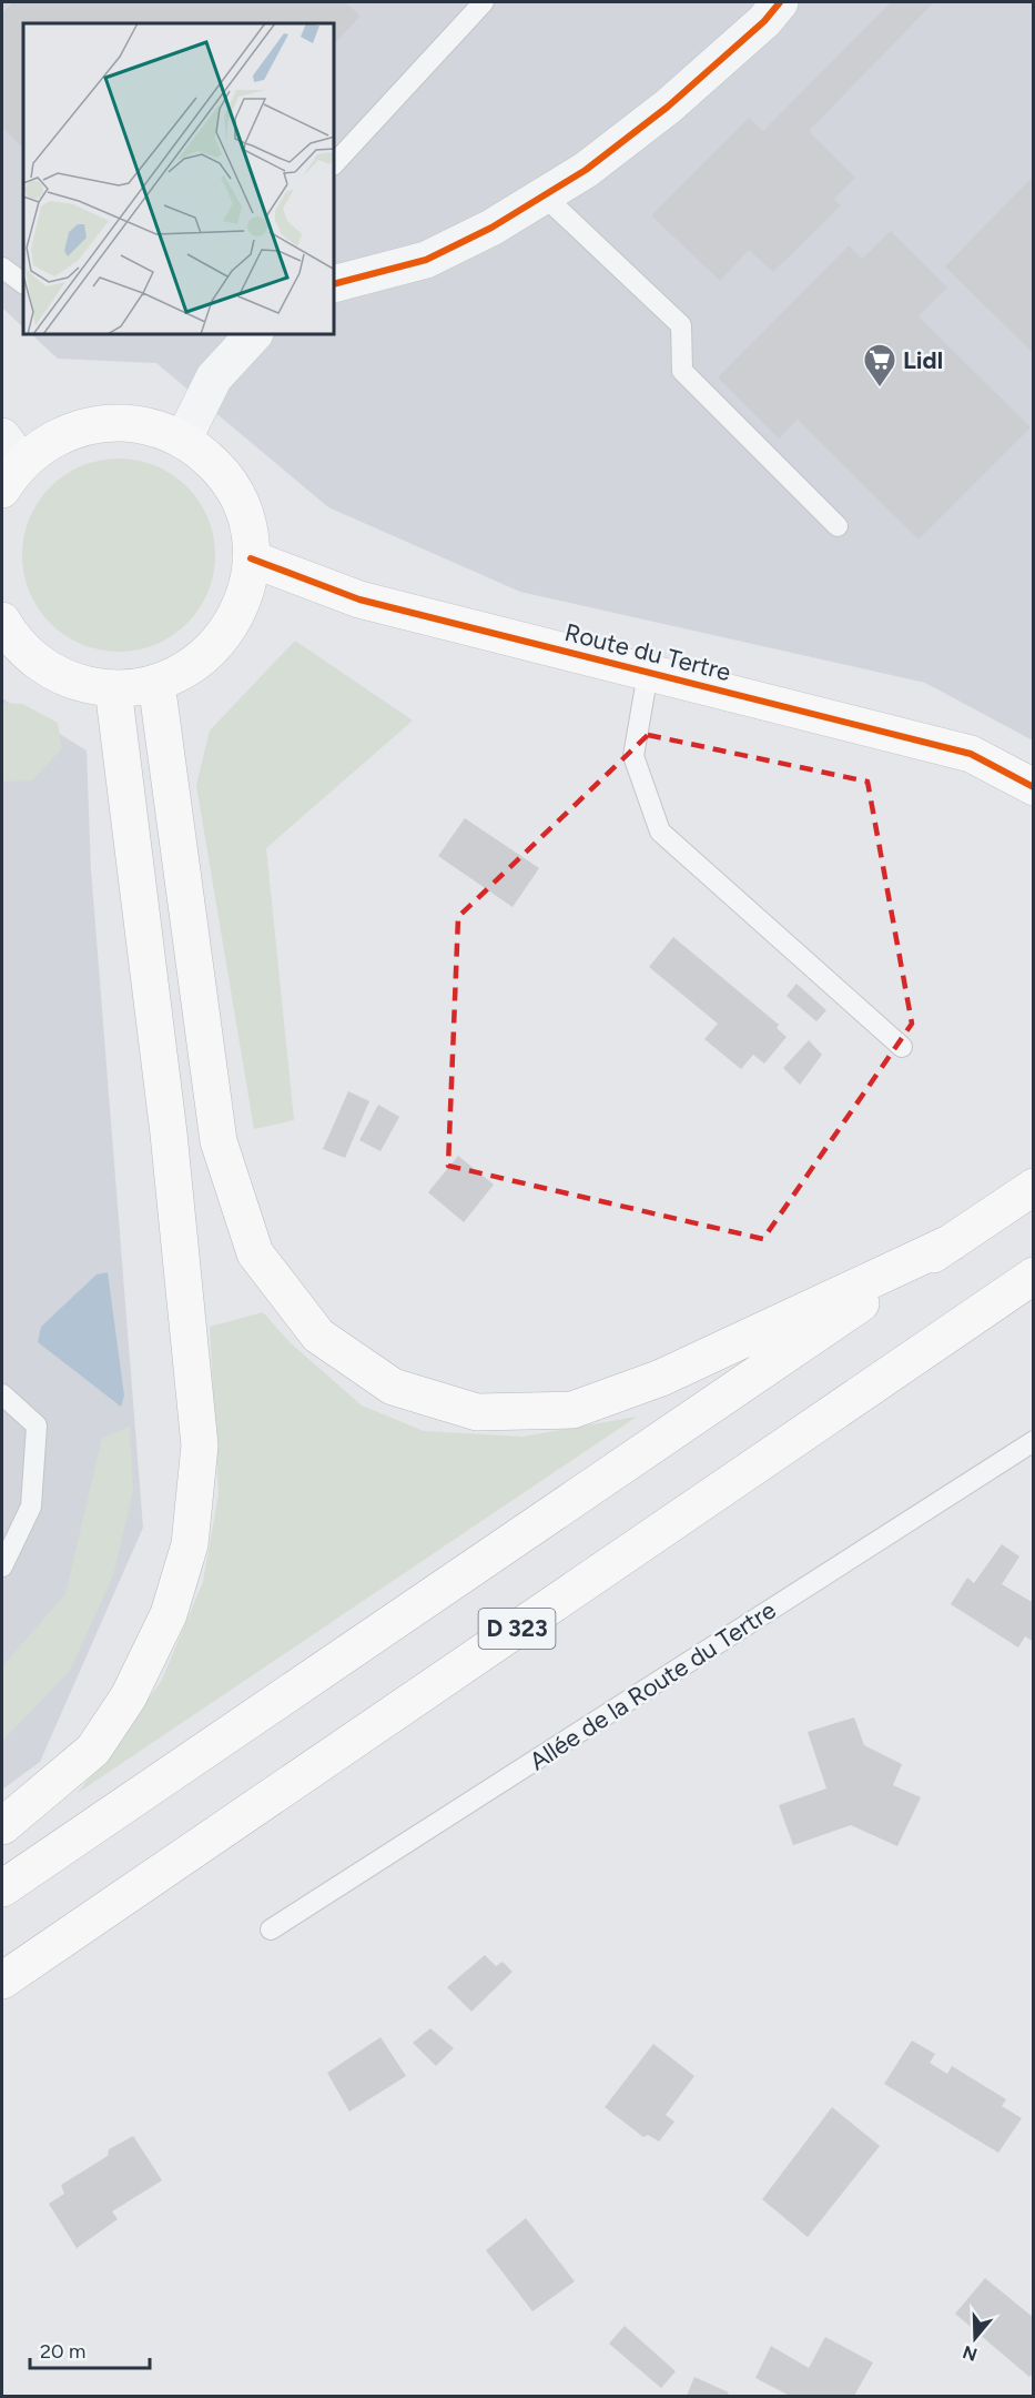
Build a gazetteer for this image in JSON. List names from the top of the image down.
{
  "streets": {
    "main road": ["Route du Tertre", "D 323"],
    "lane": ["Allée de la Route du Tertre"]
  },
  "places": {
    "supermarket": ["Lidl"]
  },
  "scale_bar": "20 m",
  "north": "bottom"
}
